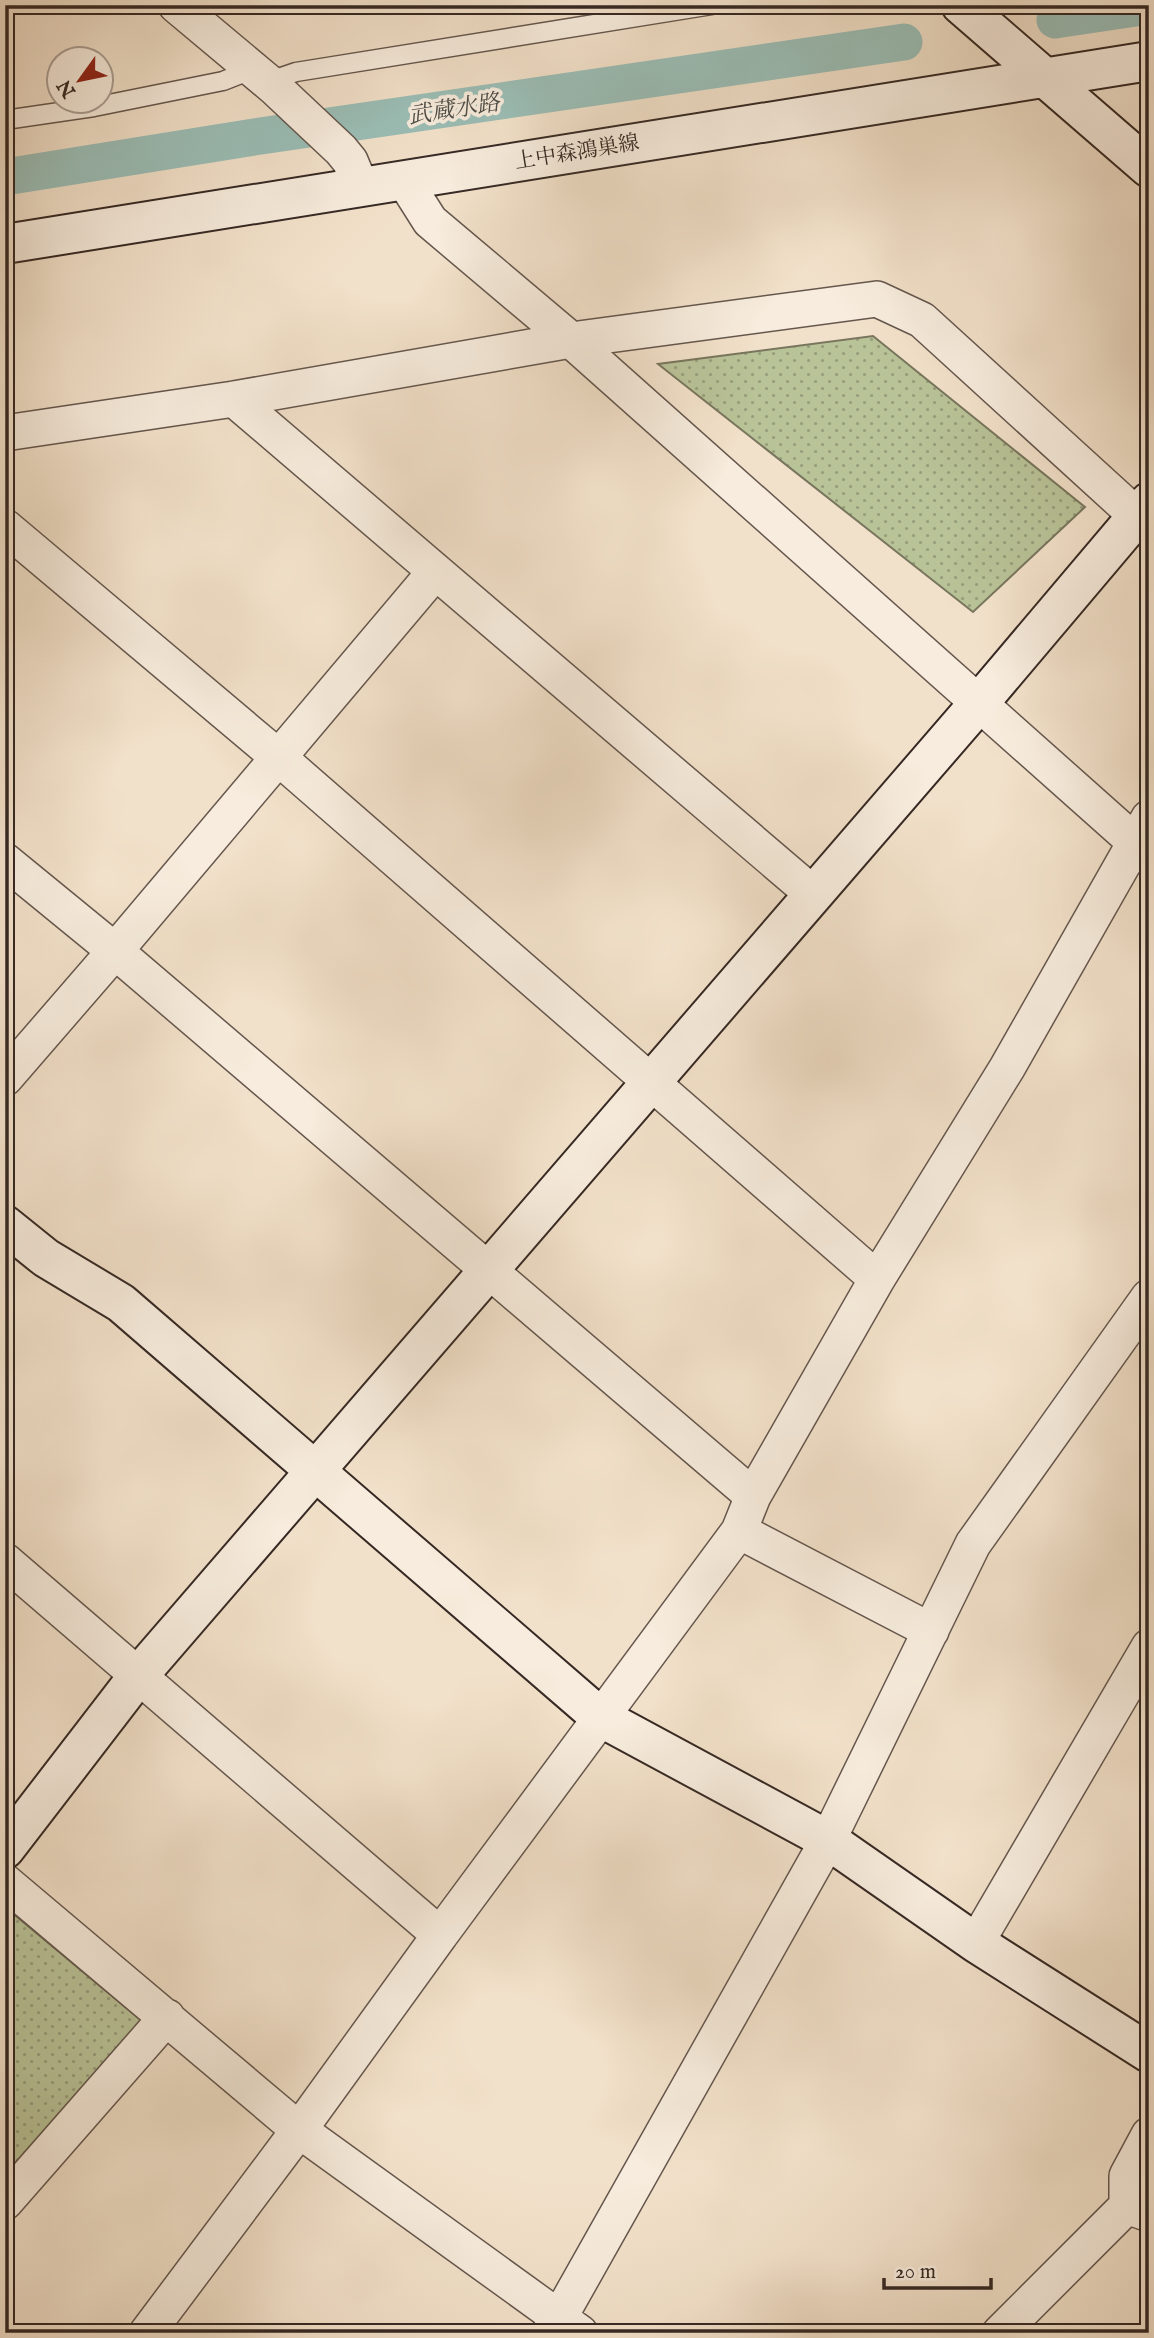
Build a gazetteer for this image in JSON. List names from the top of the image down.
{
  "streets": {
    "street": ["上中森鴻巣線"]
  },
  "water": ["武蔵水路"],
  "scale_bar": "20 m",
  "north": "bottom left"
}
